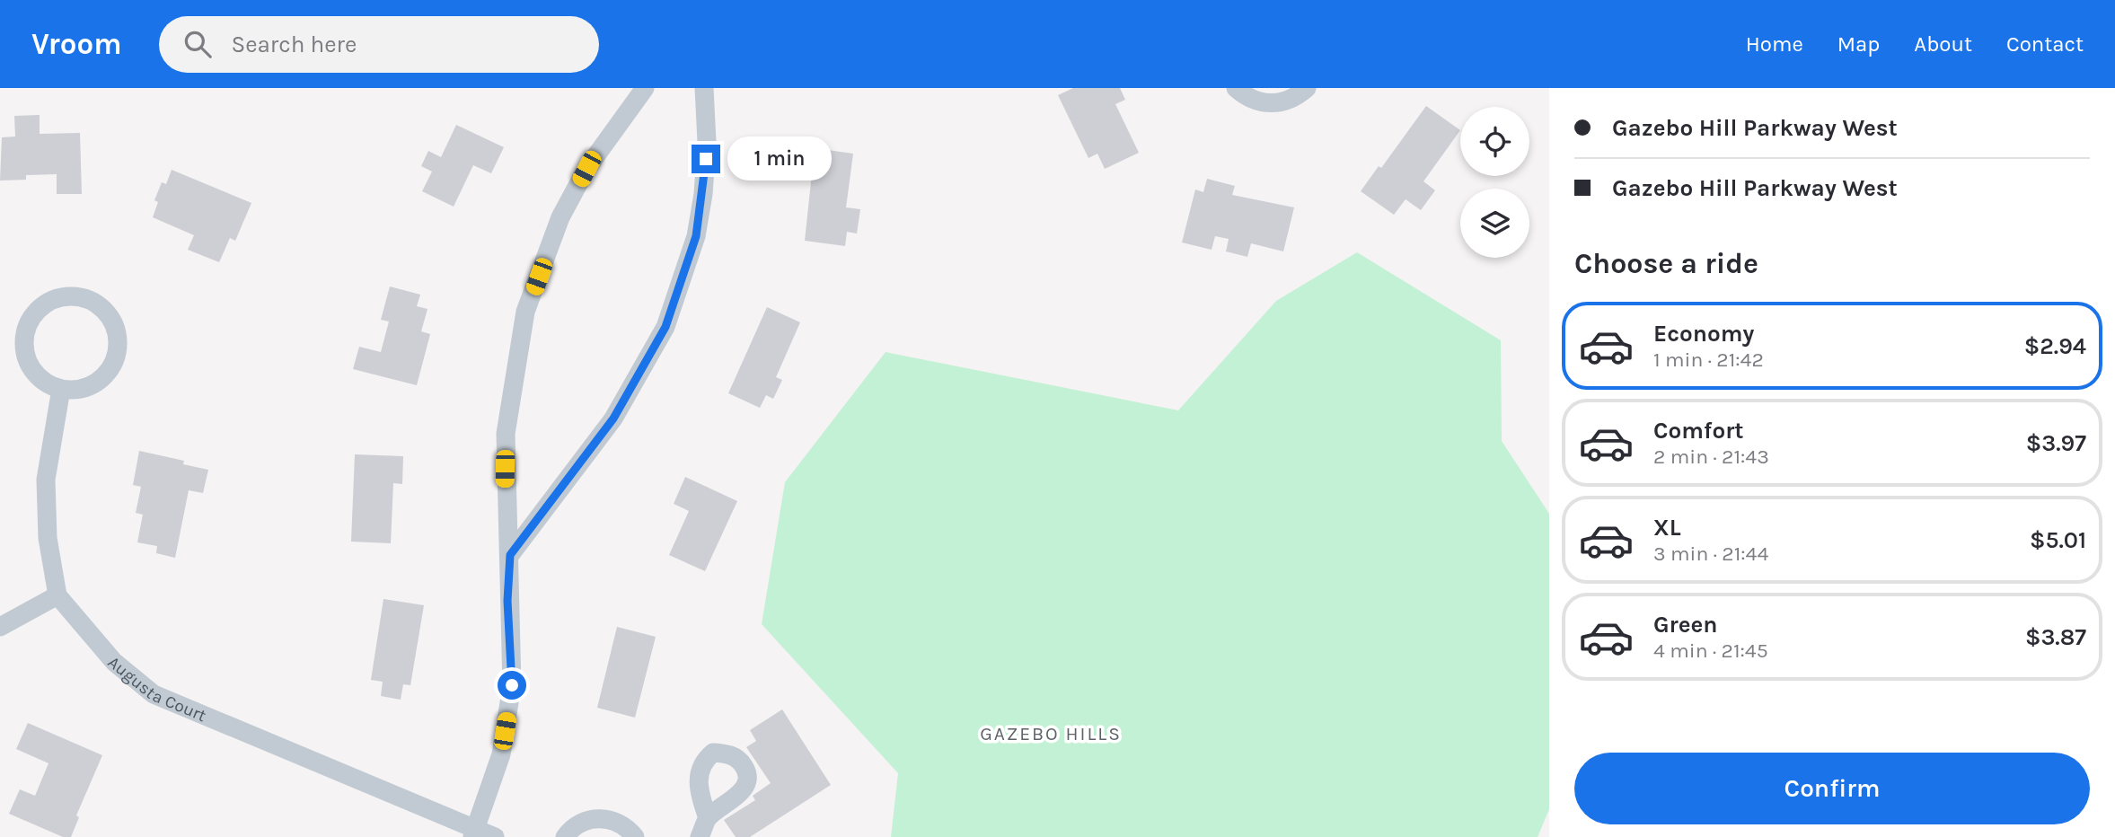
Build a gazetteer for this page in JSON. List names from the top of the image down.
{
  "streets": {
    "street": ["Augusta Court"]
  },
  "districts": ["GAZEBO HILLS"],
  "page": {
    "header": "Vroom",
    "search": "Search here",
    "nav": [
      "Home",
      "Map",
      "About",
      "Contact"
    ],
    "banner": ["Gazebo Hill Parkway West", "Gazebo Hill Parkway West"],
    "bubble": "1 min",
    "heading": "Choose a ride",
    "list": [
      {
        "name": "Economy",
        "note": "1 min · 21:42",
        "value": "$2.94"
      },
      {
        "name": "Comfort",
        "note": "2 min · 21:43",
        "value": "$3.97"
      },
      {
        "name": "XL",
        "note": "3 min · 21:44",
        "value": "$5.01"
      },
      {
        "name": "Green",
        "note": "4 min · 21:45",
        "value": "$3.87"
      }
    ],
    "buttons": "Confirm"
  }
}
